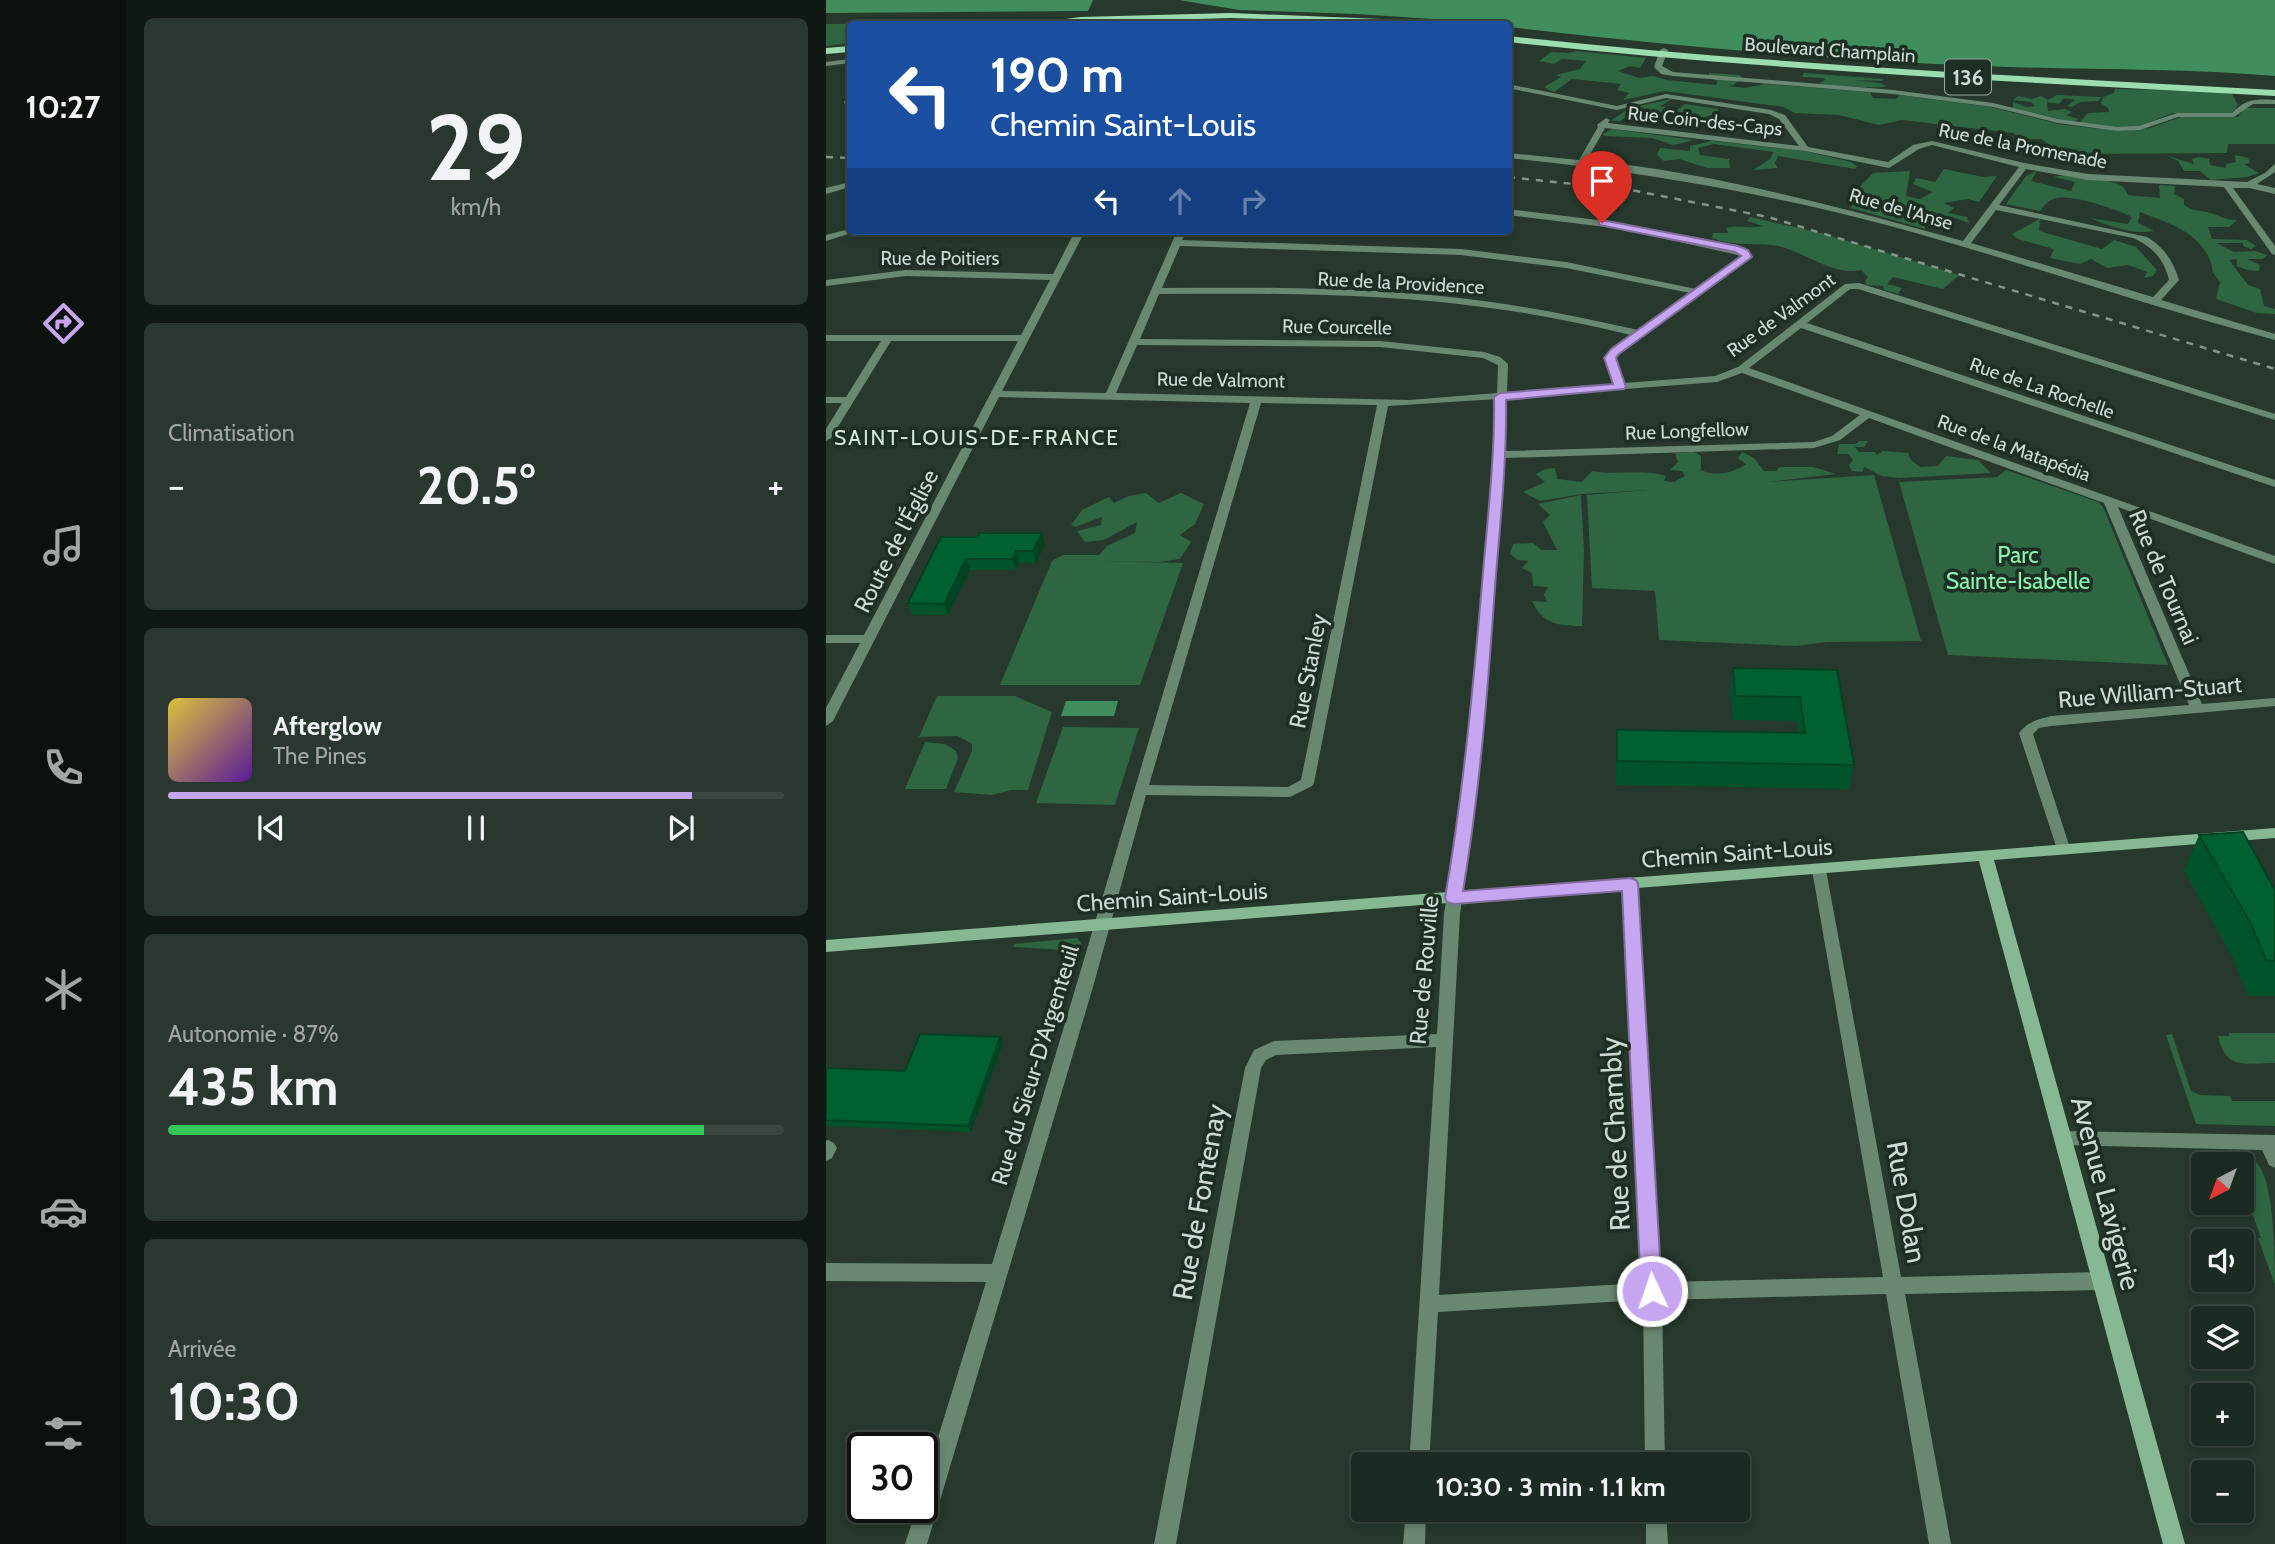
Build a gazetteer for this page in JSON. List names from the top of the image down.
{
  "streets": {
    "main road": ["Boulevard Champlain", "136"],
    "street": [
      "Rue Coin-des-Caps",
      "Rue de la Promenade",
      "Rue de l'Anse",
      "Rue de Poitiers",
      "Rue de la Providence",
      "Rue de Valmont",
      "Rue Courcelle",
      "Rue de La Rochelle",
      "Rue Longfellow",
      "Rue de la Matapédia",
      "Route de l'Église",
      "Rue de Tournai",
      "Rue Stanley",
      "Rue William-Stuart",
      "Chemin Saint-Louis",
      "Rue de Rouville",
      "Rue du Sieur-D'Argenteuil",
      "Rue de Chambly",
      "Avenue Lavigerie",
      "Rue de Fontenay",
      "Rue Dolan"
    ]
  },
  "crossings": [
    ["Rue Coin-des-Caps", "Rue de la Promenade"],
    ["Rue de Poitiers", "Route de l'Église"],
    ["Rue de Valmont", "Rue Courcelle"],
    ["Rue de Valmont", "Rue de La Rochelle"],
    ["Rue de Valmont", "Rue de la Matapédia"],
    ["Rue de Valmont", "Route de l'Église"],
    ["Rue de Valmont", "Rue Stanley"],
    ["Rue de Valmont", "Rue de Rouville"],
    ["Rue de Valmont", "Rue du Sieur-D'Argenteuil"],
    ["Rue Courcelle", "Rue de Rouville"],
    ["Rue Longfellow", "Rue de la Matapédia"],
    ["Rue Longfellow", "Rue de Rouville"],
    ["Rue de la Matapédia", "Rue de Tournai"],
    ["Rue de Tournai", "Rue William-Stuart"],
    ["Rue Stanley", "Rue du Sieur-D'Argenteuil"],
    ["Rue William-Stuart", "Chemin Saint-Louis"],
    ["Chemin Saint-Louis", "Rue de Rouville"],
    ["Chemin Saint-Louis", "Rue du Sieur-D'Argenteuil"],
    ["Chemin Saint-Louis", "Rue de Chambly"],
    ["Chemin Saint-Louis", "Avenue Lavigerie"],
    ["Chemin Saint-Louis", "Rue Dolan"],
    ["Rue de Rouville", "Rue de Fontenay"]
  ],
  "districts": ["SAINT-LOUIS-DE-FRANCE"],
  "parks": ["Parc Sainte-Isabelle"],
  "north": "bottom left",
  "page": {
    "tabs": "10:27",
    "tile": [
      ["29", "km/h"],
      "Climatisation",
      ["Autonomie · 87%", "435 km"],
      ["Arrivée", "10:30"]
    ],
    "turn": ["190 m", "Chemin Saint-Louis"],
    "heat": ["−", "20.5°", "+"],
    "song": ["Afterglow", "The Pines"],
    "map_buttons": ["+", "−"],
    "limit": "30",
    "trip": "10:30 · 3 min · 1.1 km"
  }
}
